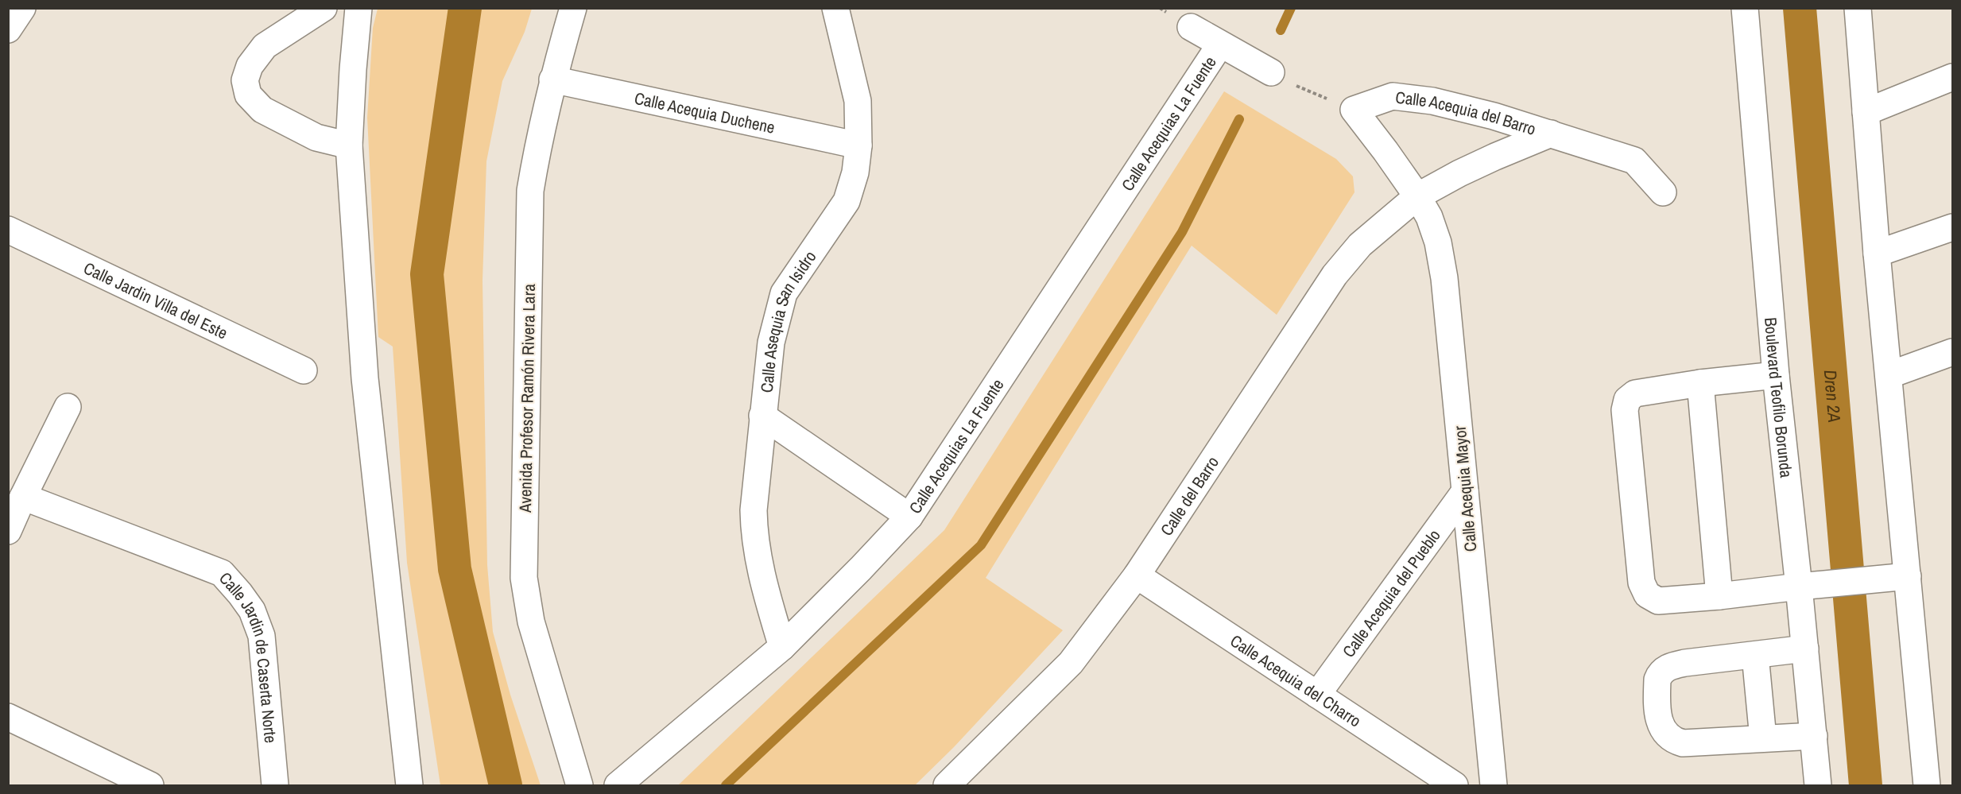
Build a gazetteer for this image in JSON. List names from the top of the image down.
{
  "streets": {
    "street": [
      "Calle Acequia Duchene",
      "Calle Acequia del Barro",
      "Calle Acequias La Fuente",
      "Calle Jardin Villa del Este",
      "Calle Asequia San Isidro",
      "Boulevard Teofilo Borunda",
      "Avenida Profesor Ramón Rivera Lara",
      "Calle Acequia Mayor",
      "Calle del Barro",
      "Calle Acequia del Pueblo",
      "Calle Jardin de Caserta Norte",
      "Calle Acequia del Charro"
    ]
  },
  "crossings": [
    ["Calle Acequia Duchene", "Calle Asequia San Isidro"],
    ["Calle Acequia Duchene", "Avenida Profesor Ramón Rivera Lara"],
    ["Calle Acequia del Barro", "Calle Acequia Mayor"],
    ["Calle Acequia del Barro", "Calle del Barro"],
    ["Calle Acequias La Fuente", "Calle Asequia San Isidro"],
    ["Calle Acequia Mayor", "Calle del Barro"],
    ["Calle Acequia Mayor", "Calle Acequia del Pueblo"],
    ["Calle del Barro", "Calle Acequia del Charro"],
    ["Calle Acequia del Pueblo", "Calle Acequia del Charro"]
  ],
  "water": ["Dren 2A"]
}
